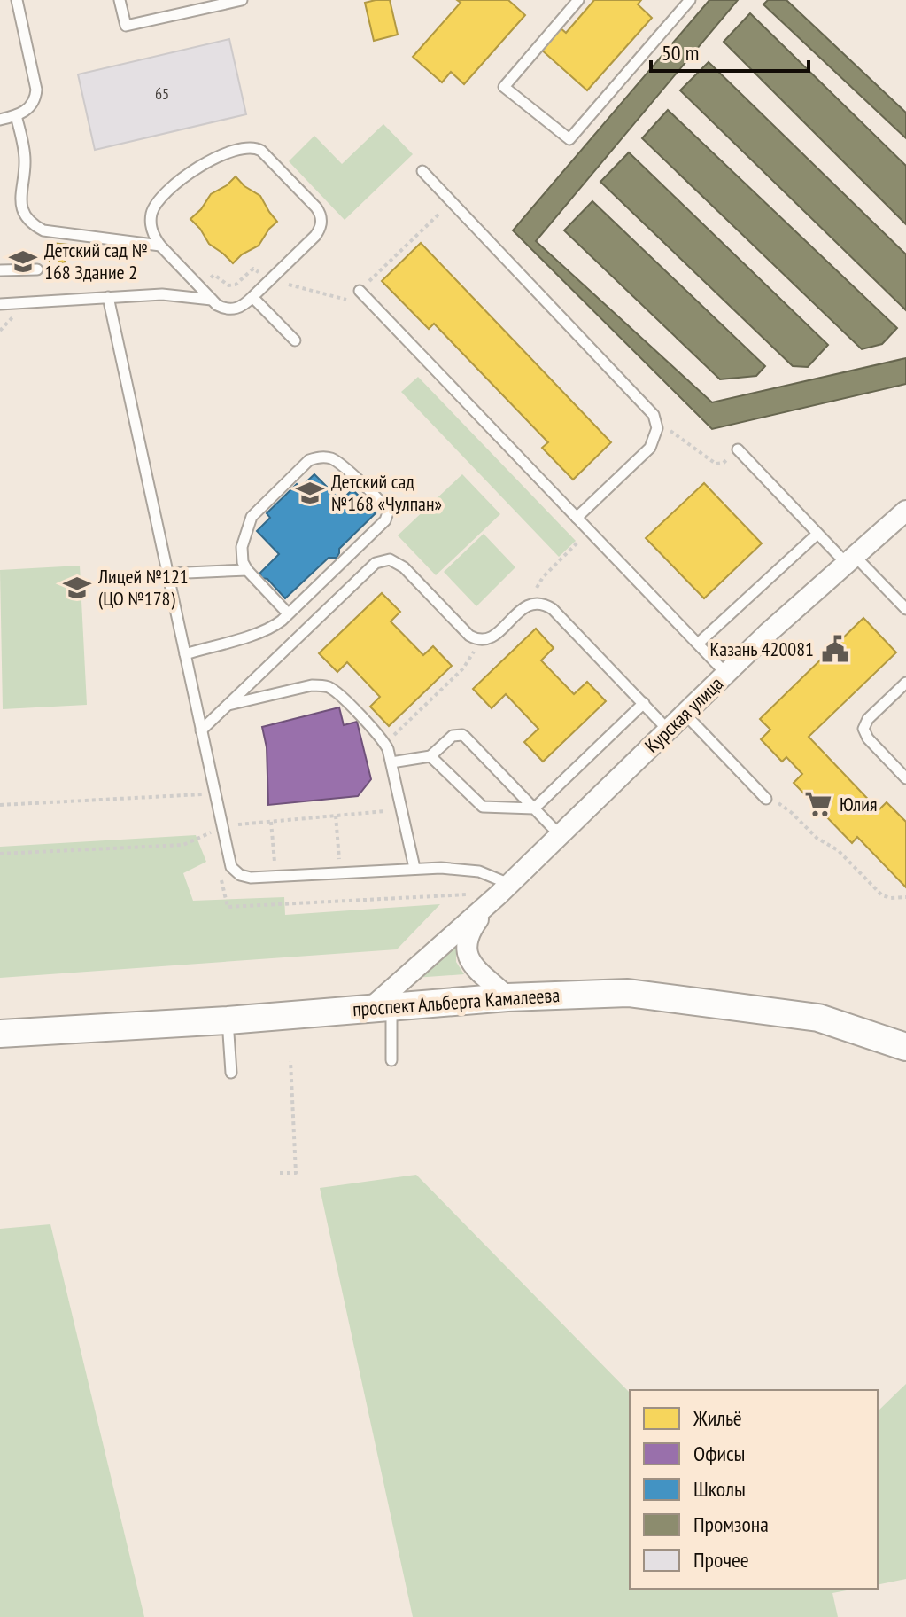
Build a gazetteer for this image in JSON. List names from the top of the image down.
{
  "streets": {
    "main road": ["проспект Альберта Камалеева"],
    "street": ["Курская улица"]
  },
  "crossings": [
    ["Курская улица", "проспект Альберта Камалеева"]
  ],
  "places": {
    "school or university": ["Детский сад № 168 Здание 2", "Детский сад №168 «Чулпан»", "Лицей №121 (ЦО №178)"],
    "public building": ["Казань 420081"],
    "supermarket": ["Юлия"]
  },
  "house_numbers": ["65"],
  "legend": [
    "Жильё",
    "Офисы",
    "Школы",
    "Промзона",
    "Прочее"
  ],
  "scale_bar": "50 m"
}
